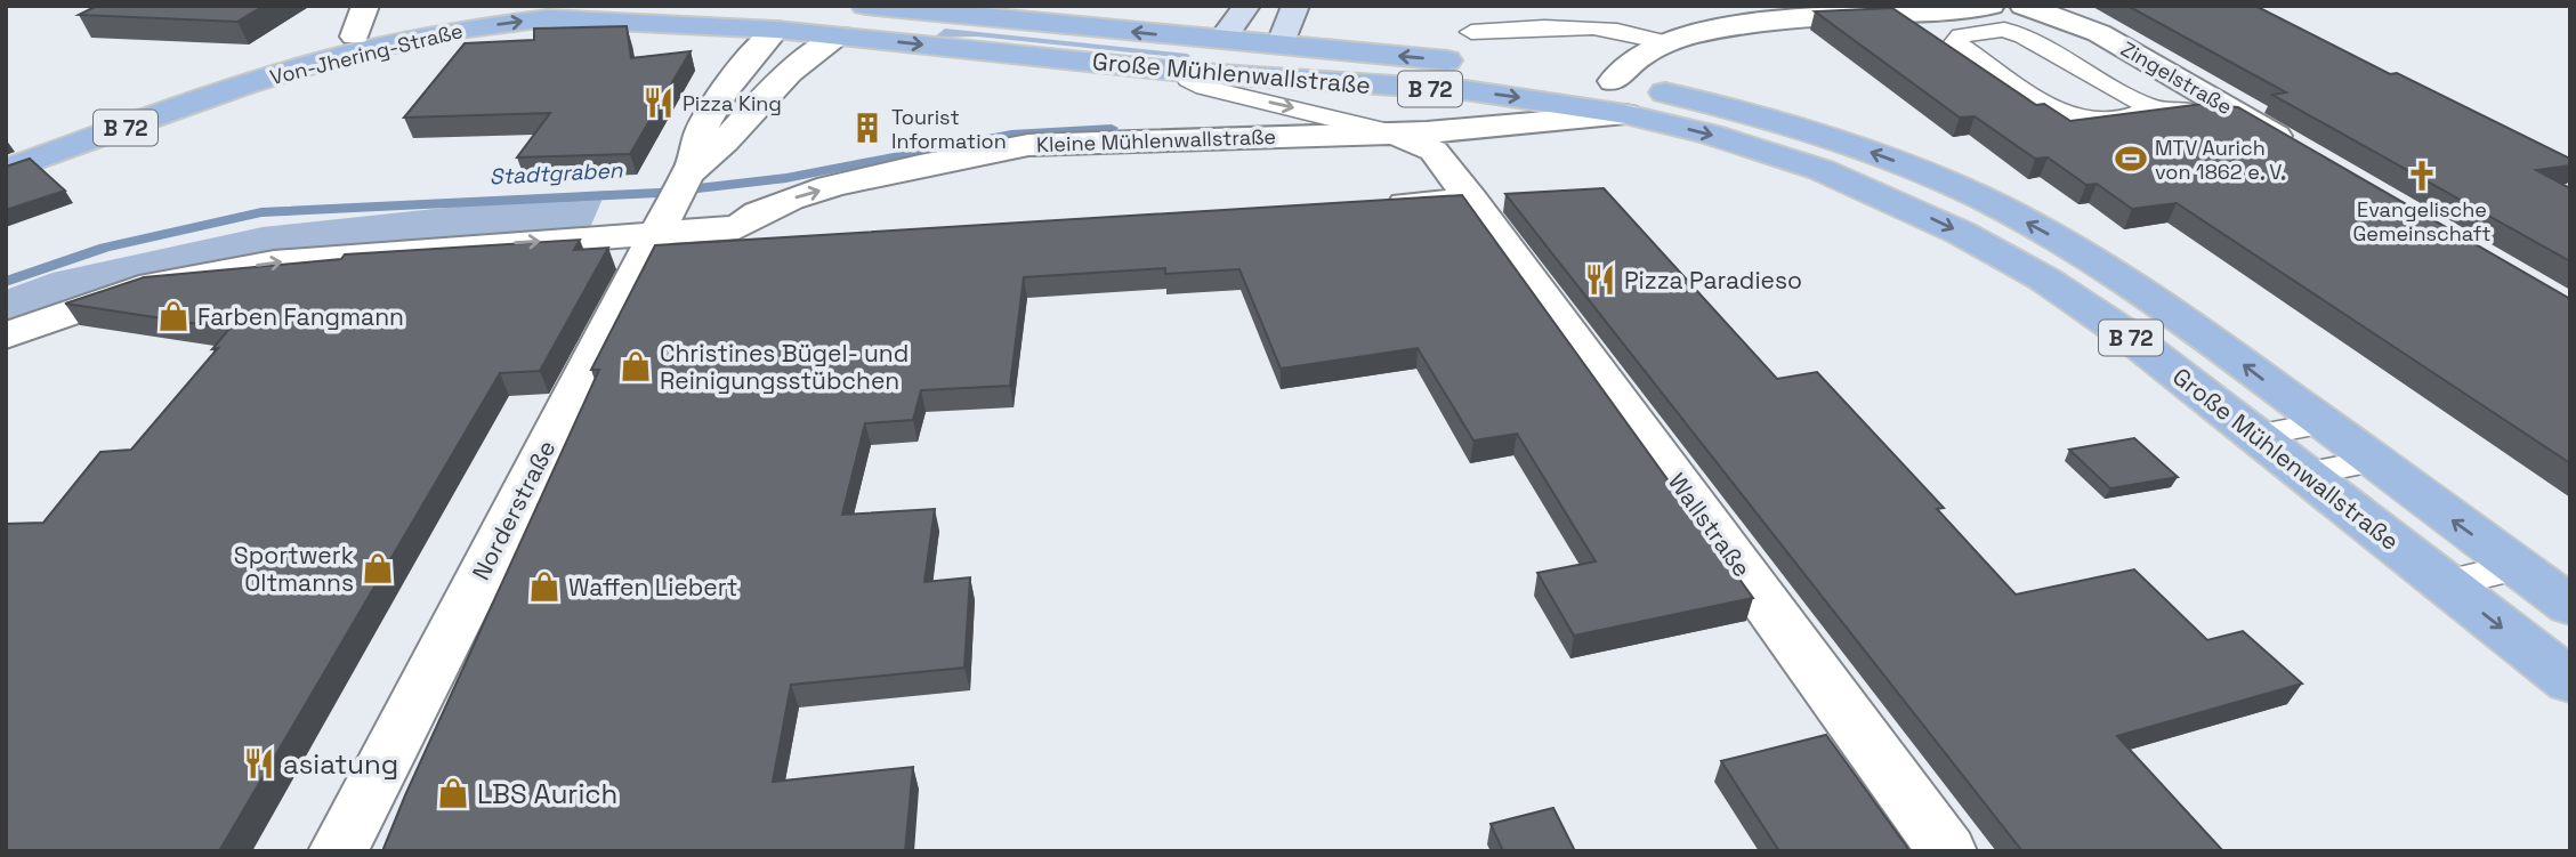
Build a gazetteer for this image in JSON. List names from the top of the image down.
{
  "streets": {
    "main road": ["Von-Jhering-Straße", "Große Mühlenwallstraße", "B 72"],
    "street": [
      "Zingelstraße",
      "Kleine Mühlenwallstraße",
      "Norderstraße",
      "Wallstraße"
    ]
  },
  "crossings": [
    ["Von-Jhering-Straße", "Große Mühlenwallstraße"],
    ["Von-Jhering-Straße", "Norderstraße"],
    ["Große Mühlenwallstraße", "Kleine Mühlenwallstraße"],
    ["Große Mühlenwallstraße", "Norderstraße"],
    ["Kleine Mühlenwallstraße", "Norderstraße"],
    ["Kleine Mühlenwallstraße", "Wallstraße"]
  ],
  "one_way": ["Kleine Mühlenwallstraße"],
  "water": ["Stadtgraben"],
  "places": {
    "restaurant": ["Pizza King", "Pizza Paradieso", "asiatung"],
    "building": ["Tourist Information"],
    "sports": ["MTV Aurich von 1862 e. V."],
    "church": ["Evangelische Gemeinschaft"],
    "shop": [
      "Farben Fangmann",
      "Christines Bügel- und Reinigungsstübchen",
      "Sportwerk Oltmanns",
      "Waffen Liebert",
      "LBS Aurich"
    ]
  }
}
